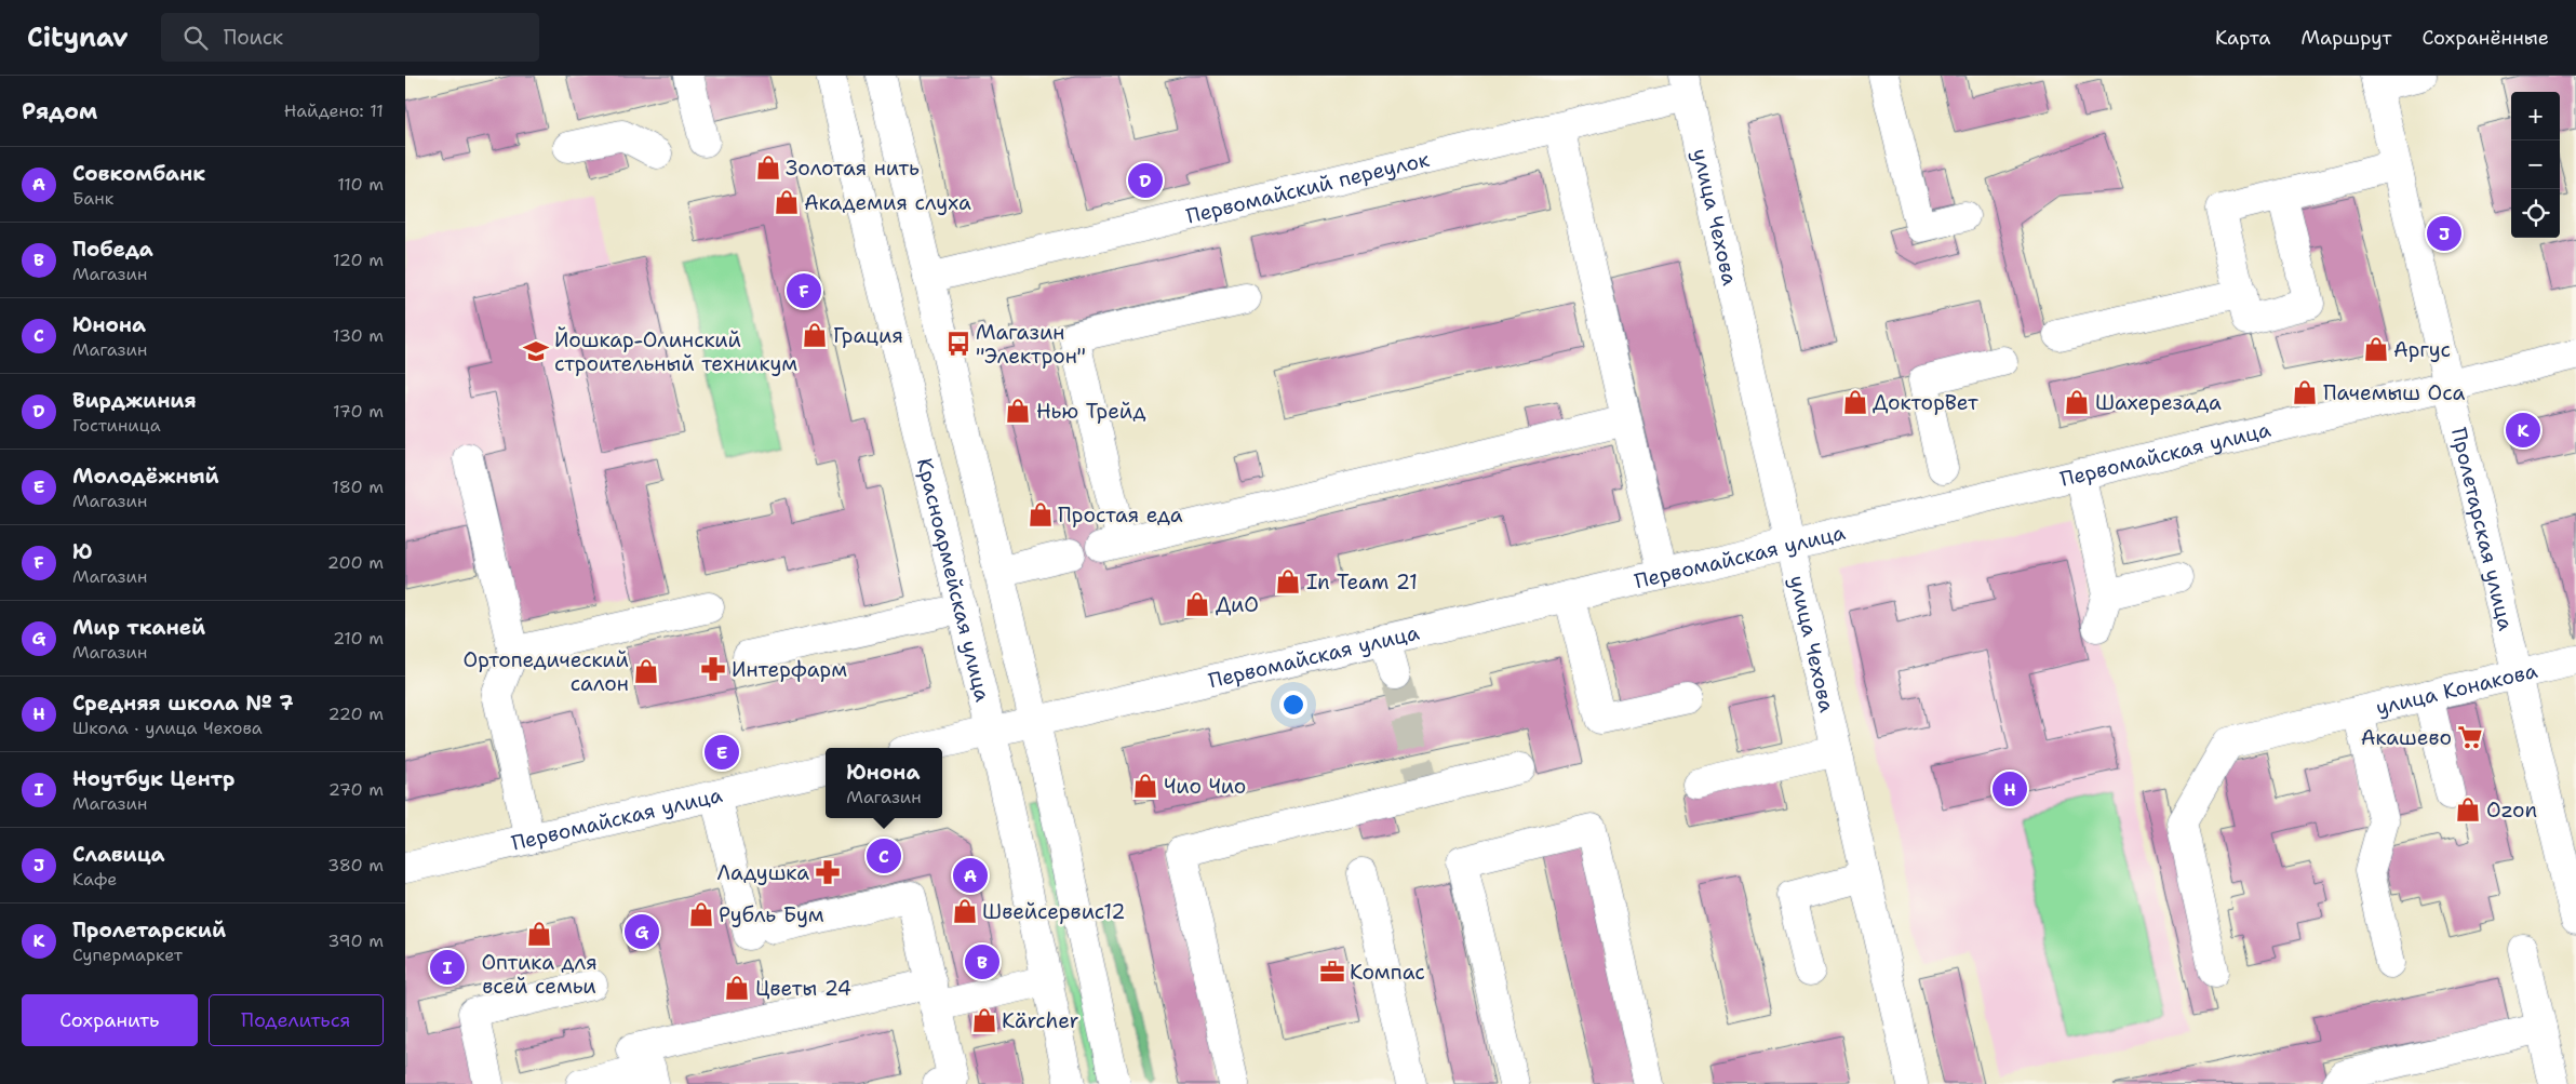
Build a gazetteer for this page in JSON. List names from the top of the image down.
{
  "streets": {
    "main road": [
      "Первомайский переулок",
      "улица Чехова",
      "Первомайская улица",
      "Пролетарская улица",
      "Красноармейская улица",
      "улица Конакова"
    ]
  },
  "crossings": [
    ["Первомайский переулок", "улица Чехова"],
    ["улица Чехова", "Первомайская улица"],
    ["Первомайская улица", "Пролетарская улица"],
    ["Первомайская улица", "Красноармейская улица"],
    ["Пролетарская улица", "улица Конакова"]
  ],
  "places": {
    "shop": [
      "Золотая нить",
      "Академия слуха",
      "Грация",
      "Аргус",
      "Пачемыш Оса",
      "ДокторВет",
      "Шахерезада",
      "Нью Трейд",
      "Простая еда",
      "In Team 21",
      "ДиО",
      "Ортопедический салон",
      "Чио Чио",
      "Ozon",
      "Швейсервис12",
      "Рубль Бум",
      "Оптика для всей семьи",
      "Цветы 24",
      "Kärcher"
    ],
    "bus stop": ["Магазин \"Электрон\""],
    "school or university": ["Йошкар-Олинский строительный техникум"],
    "pharmacy": ["Интерфарм", "Ладушка"],
    "supermarket": ["Акашево"],
    "office": ["Компас"]
  },
  "page": {
    "header": "Citynav",
    "search": "Поиск",
    "nav": ["Карта", "Маршрут", "Сохранённые"],
    "heading": ["Рядом", "Найдено: 11"],
    "map_buttons": ["+", "−"],
    "list": [
      {
        "mark": "A",
        "name": "Совкомбанк",
        "note": "Банк",
        "value": "110 m"
      },
      {
        "mark": "B",
        "name": "Победа",
        "note": "Магазин",
        "value": "120 m"
      },
      {
        "mark": "C",
        "name": "Юнона",
        "note": "Магазин",
        "value": "130 m"
      },
      {
        "mark": "D",
        "name": "Вирджиния",
        "note": "Гостиница",
        "value": "170 m"
      },
      {
        "mark": "E",
        "name": "Молодёжный",
        "note": "Магазин",
        "value": "180 m"
      },
      {
        "mark": "F",
        "name": "Ю",
        "note": "Магазин",
        "value": "200 m"
      },
      {
        "mark": "G",
        "name": "Мир тканей",
        "note": "Магазин",
        "value": "210 m"
      },
      {
        "mark": "H",
        "name": "Средняя школа № 7",
        "note": "Школа · улица Чехова",
        "value": "220 m"
      },
      {
        "mark": "I",
        "name": "Ноутбук Центр",
        "note": "Магазин",
        "value": "270 m"
      },
      {
        "mark": "J",
        "name": "Славица",
        "note": "Кафе",
        "value": "380 m"
      },
      {
        "mark": "K",
        "name": "Пролетарский",
        "note": "Супермаркет",
        "value": "390 m"
      }
    ],
    "pins": [
      "D",
      "J",
      "F",
      "K",
      "E",
      "H",
      "C",
      "A",
      "G",
      "B",
      "I"
    ],
    "popup": ["Юнона", "Магазин"],
    "buttons": ["Сохранить", "Поделиться"]
  }
}
